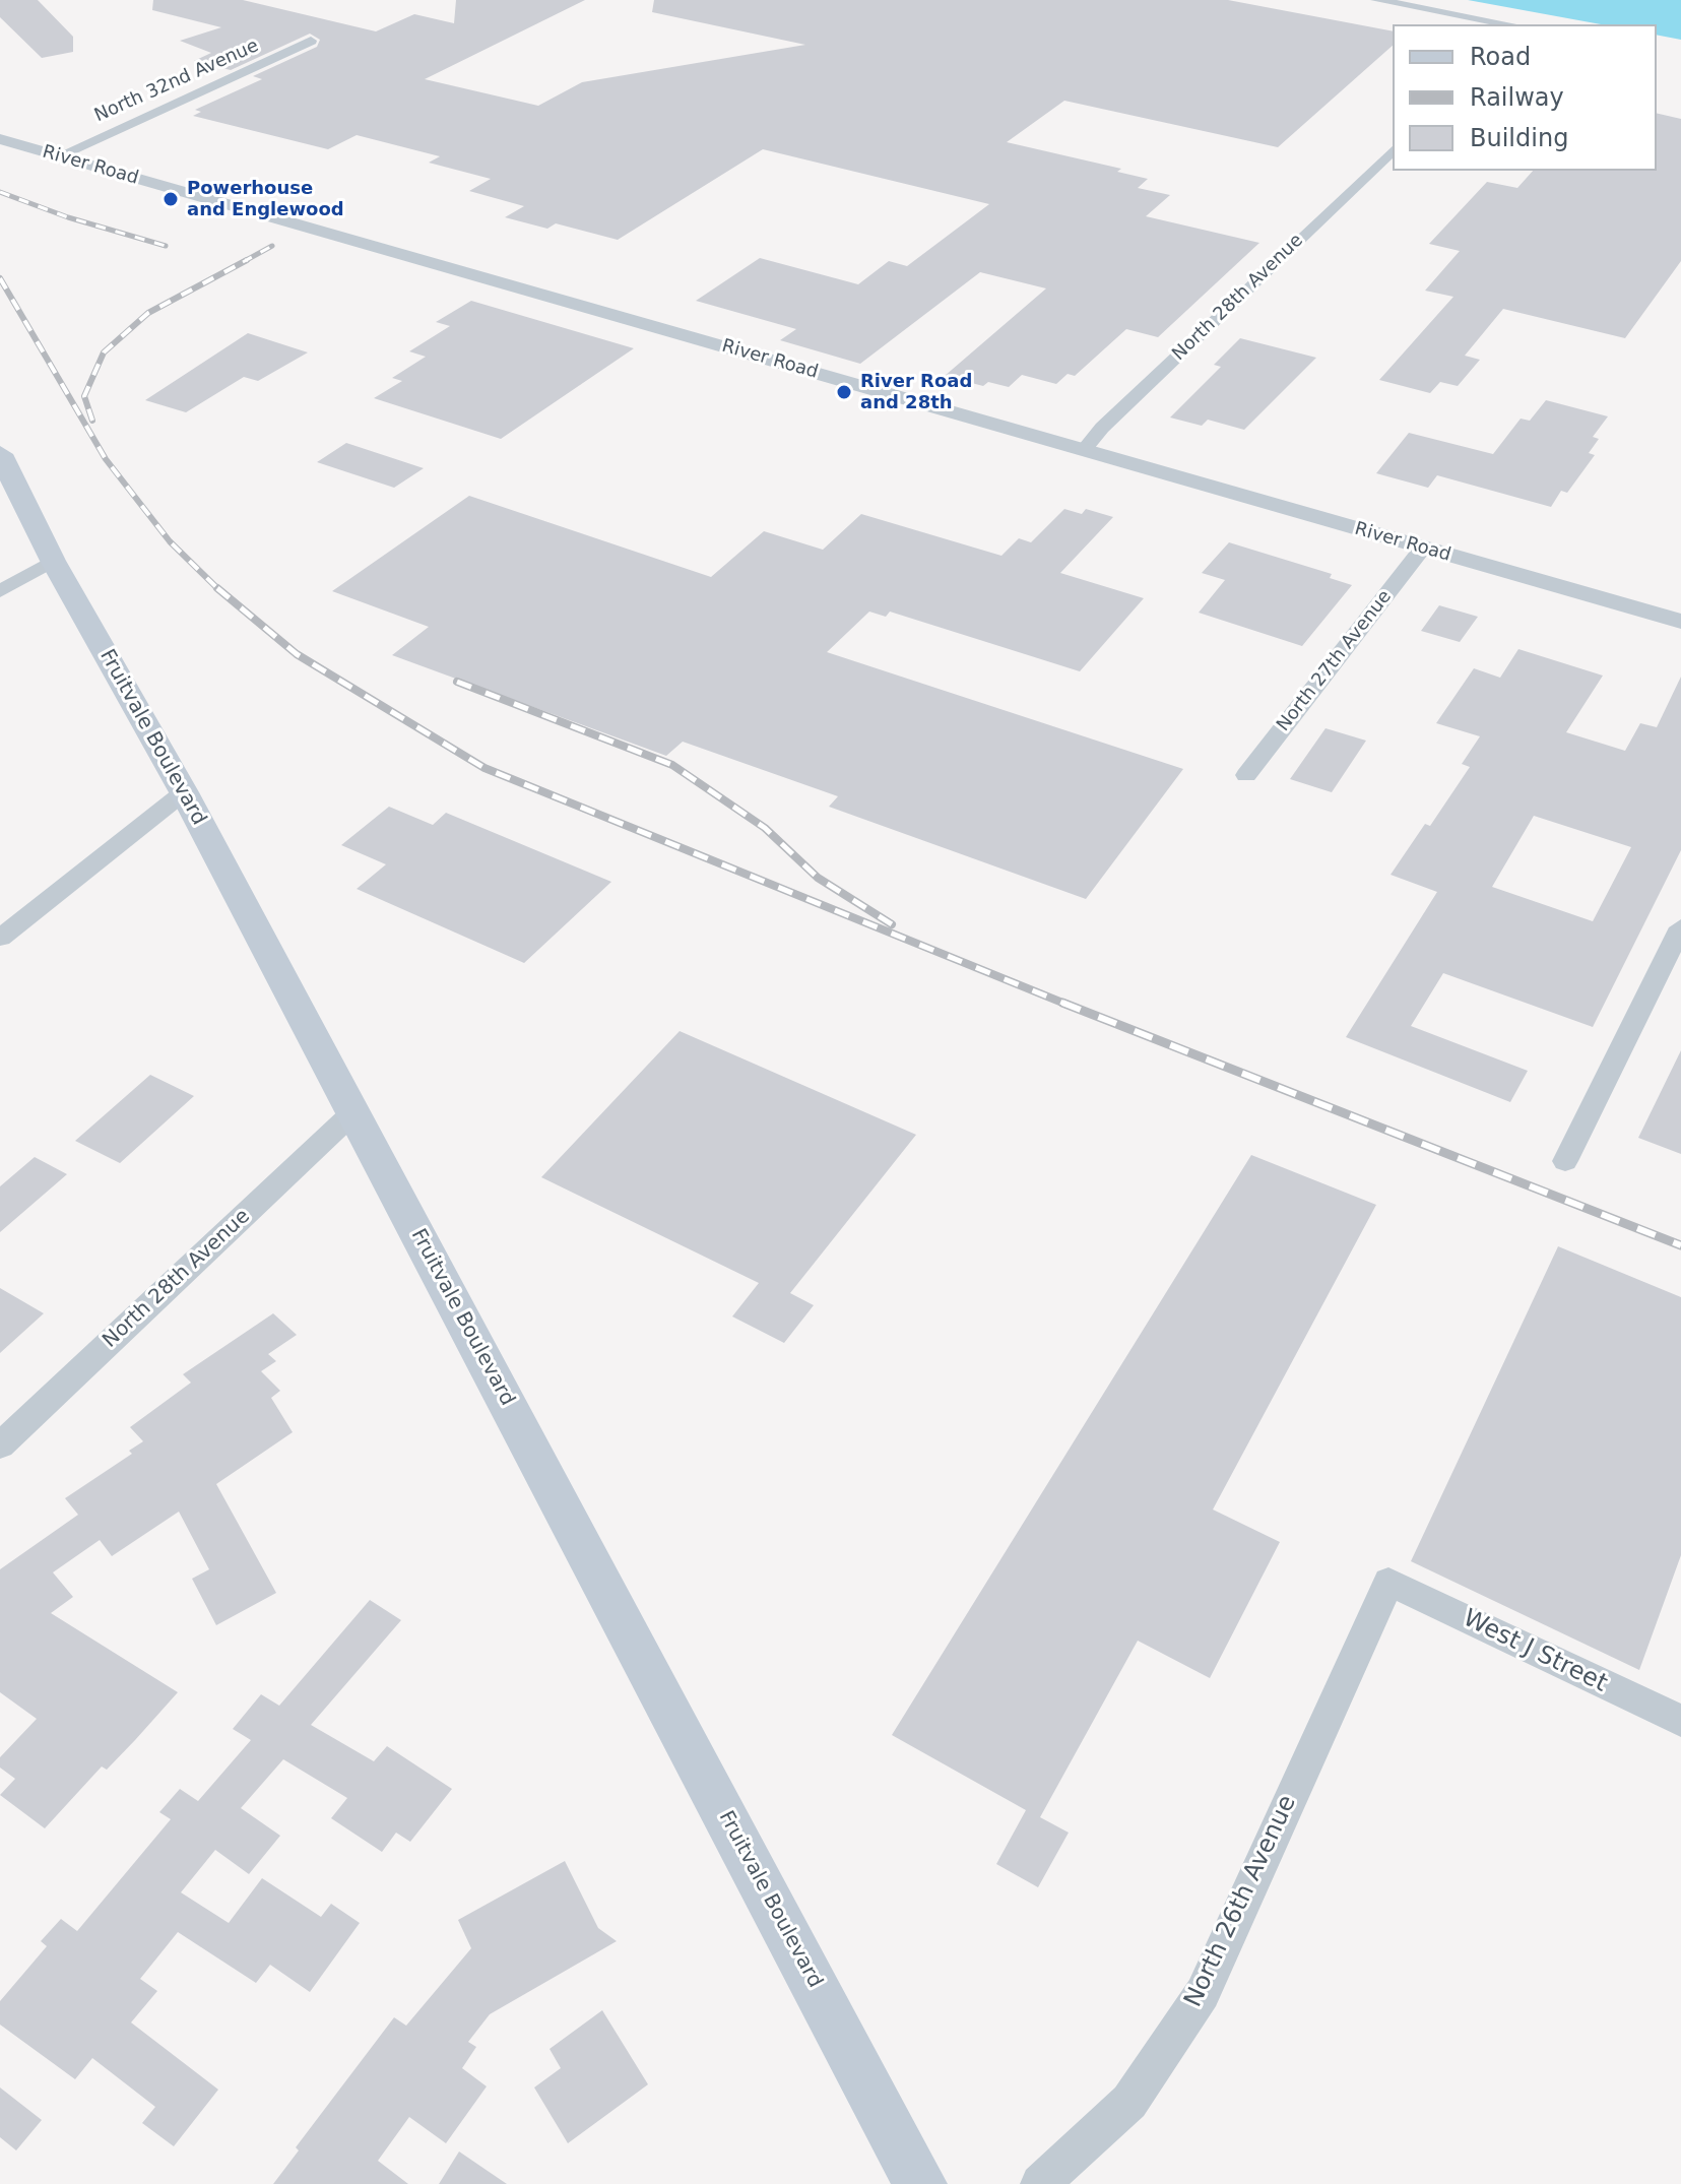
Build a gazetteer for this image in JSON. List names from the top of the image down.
{
  "streets": {
    "main road": ["Fruitvale Boulevard"],
    "street": [
      "North 32nd Avenue",
      "River Road",
      "North 28th Avenue",
      "North 27th Avenue",
      "West J Street",
      "North 26th Avenue"
    ]
  },
  "crossings": [
    ["North 32nd Avenue", "River Road"],
    ["River Road", "North 28th Avenue"],
    ["River Road", "North 27th Avenue"],
    ["North 28th Avenue", "Fruitvale Boulevard"],
    ["West J Street", "North 26th Avenue"]
  ],
  "places": ["Powerhouse and Englewood", "River Road and 28th"],
  "legend": ["Road", "Railway", "Building"]
}
